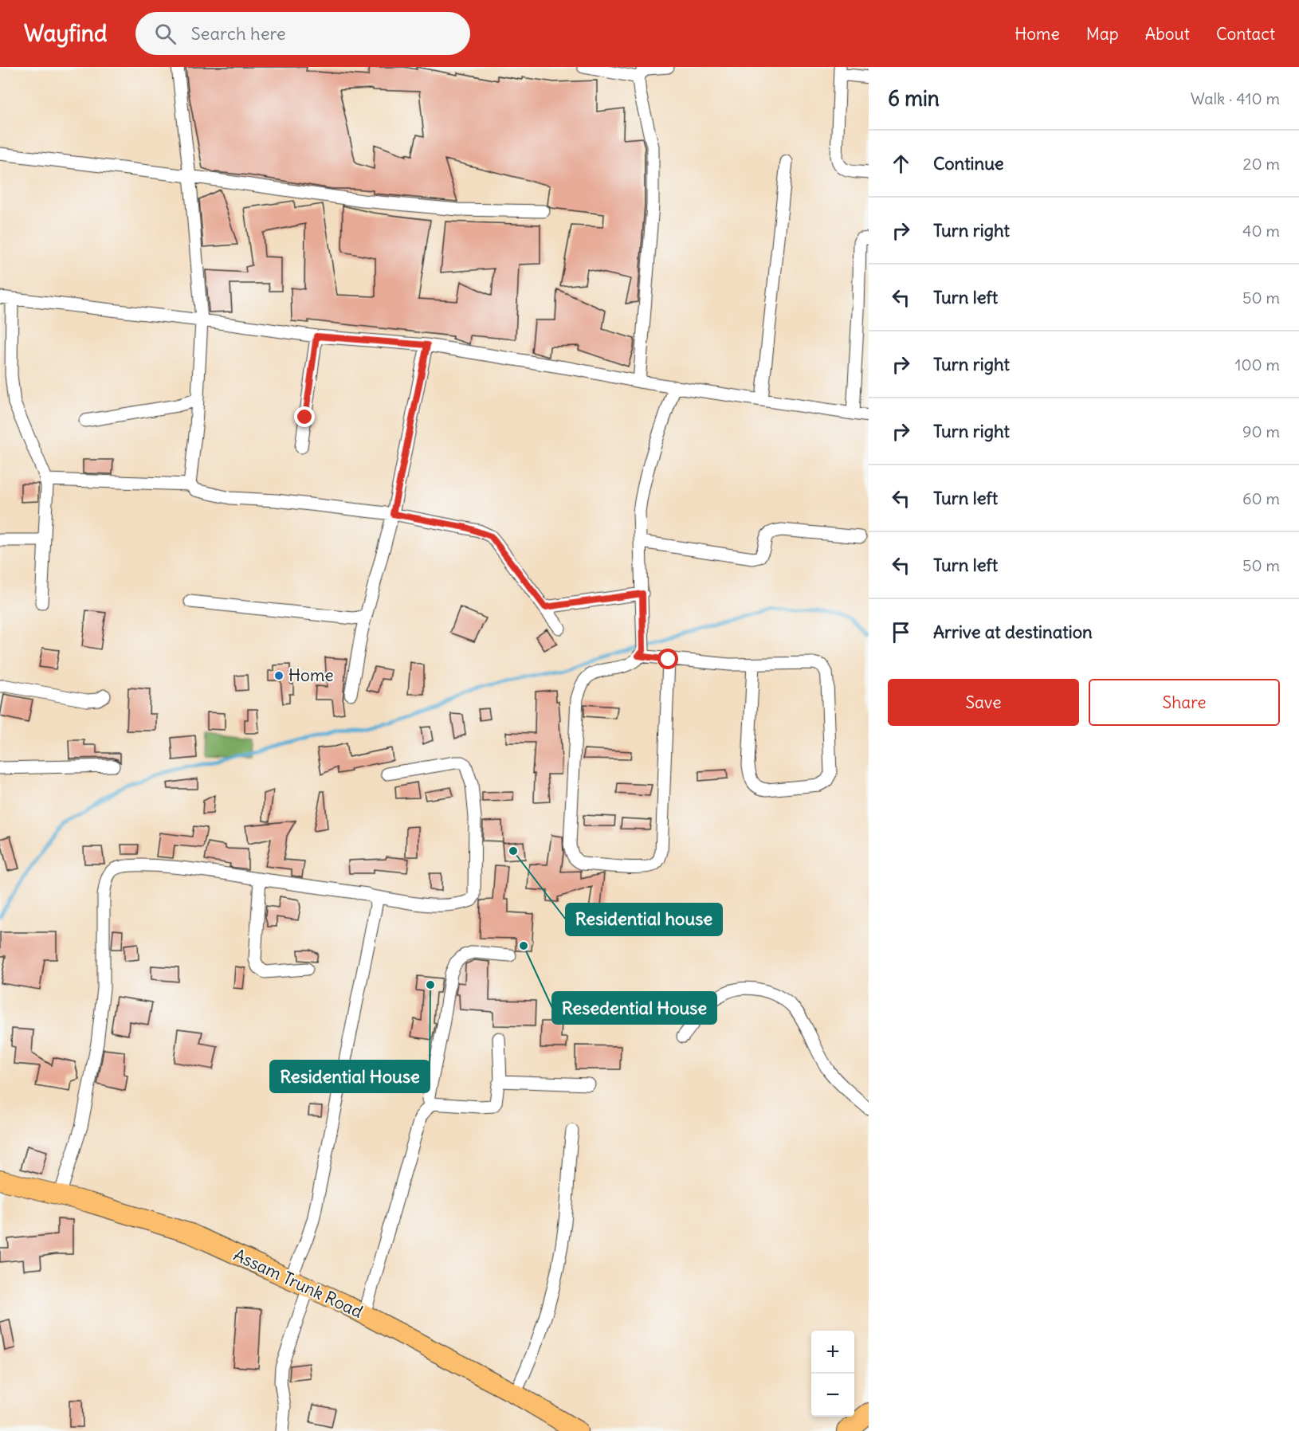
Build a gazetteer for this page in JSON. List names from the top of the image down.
{
  "streets": {
    "main road": ["Assam Trunk Road"]
  },
  "places": [
    "Home",
    "Residential house",
    "Resedential House",
    "Residential House"
  ],
  "page": {
    "header": "Wayfind",
    "search": "Search here",
    "nav": [
      "Home",
      "Map",
      "About",
      "Contact"
    ],
    "heading": ["6 min", "Walk · 410 m"],
    "list": [
      ["Continue", "20 m"],
      ["Turn right", "40 m"],
      ["Turn left", "50 m"],
      ["Turn right", "100 m"],
      ["Turn right", "90 m"],
      ["Turn left", "60 m"],
      ["Turn left", "50 m"],
      "Arrive at destination"
    ],
    "buttons": ["Save", "Share"],
    "map_buttons": ["+", "−"]
  }
}
